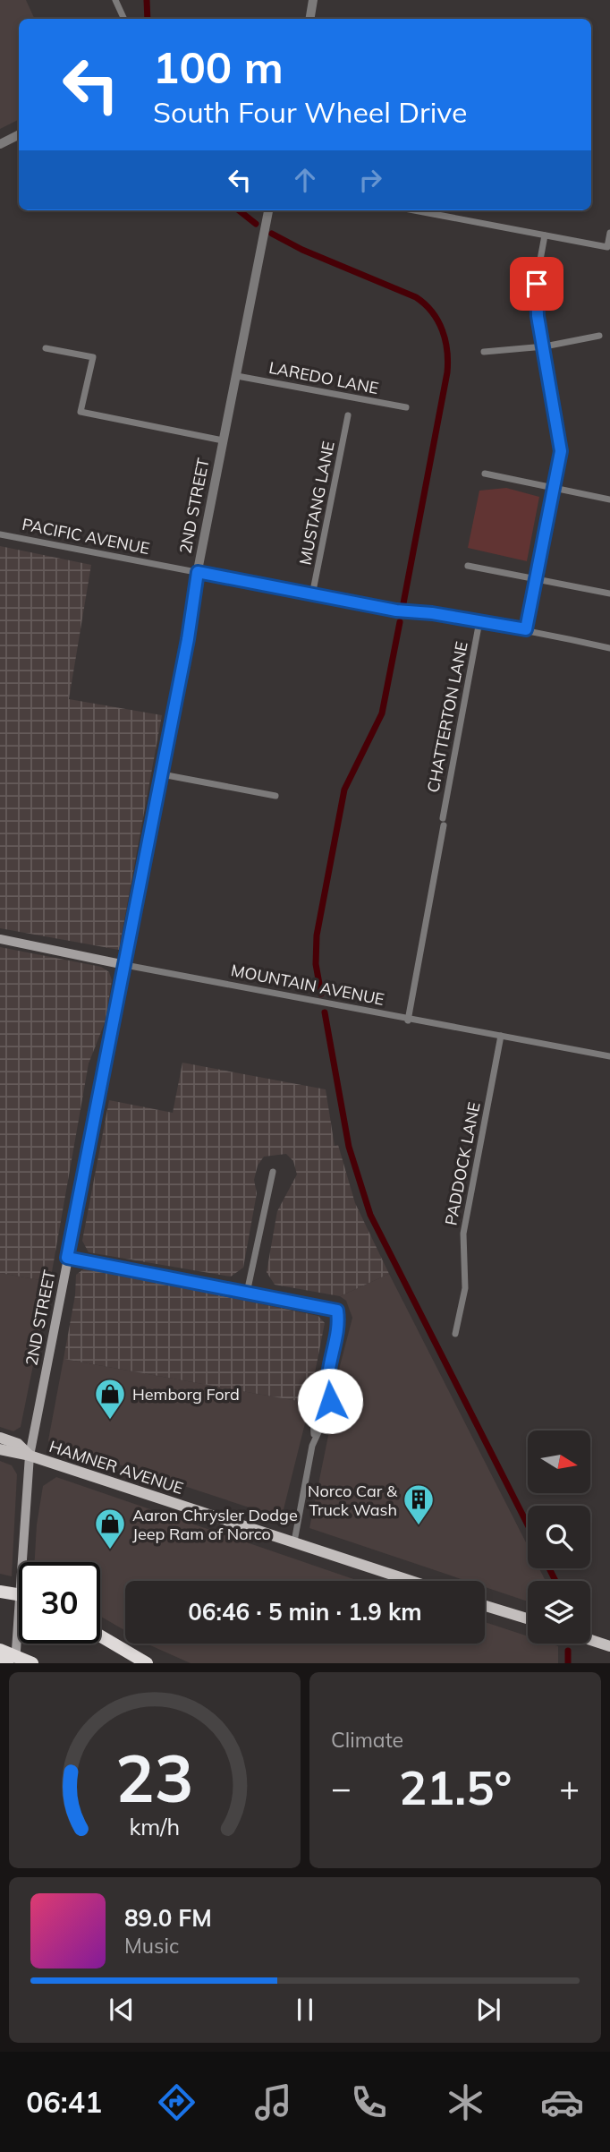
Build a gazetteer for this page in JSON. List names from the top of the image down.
{
  "streets": {
    "main road": ["2ND STREET", "MOUNTAIN AVENUE", "HAMNER AVENUE"],
    "street": [
      "LAREDO LANE",
      "MUSTANG LANE",
      "PACIFIC AVENUE",
      "CHATTERTON LANE",
      "PADDOCK LANE"
    ]
  },
  "crossings": [
    ["LAREDO LANE", "2ND STREET"],
    ["MUSTANG LANE", "PACIFIC AVENUE"],
    ["2ND STREET", "PACIFIC AVENUE"],
    ["2ND STREET", "MOUNTAIN AVENUE"],
    ["2ND STREET", "HAMNER AVENUE"],
    ["PACIFIC AVENUE", "CHATTERTON LANE"],
    ["CHATTERTON LANE", "MOUNTAIN AVENUE"],
    ["MOUNTAIN AVENUE", "PADDOCK LANE"]
  ],
  "places": {
    "shop": ["Hemborg Ford", "Aaron Chrysler Dodge Jeep Ram of Norco"],
    "building": ["Norco Car & Truck Wash"]
  },
  "north": "right",
  "page": {
    "turn": ["100 m", "South Four Wheel Drive"],
    "limit": "30",
    "trip": "06:46 · 5 min · 1.9 km",
    "tile": "Climate",
    "heat": ["−", "21.5°", "+"],
    "song": ["89.0 FM", "Music"],
    "tabs": "06:41",
    "gauge": ["23", "km/h"]
  }
}
